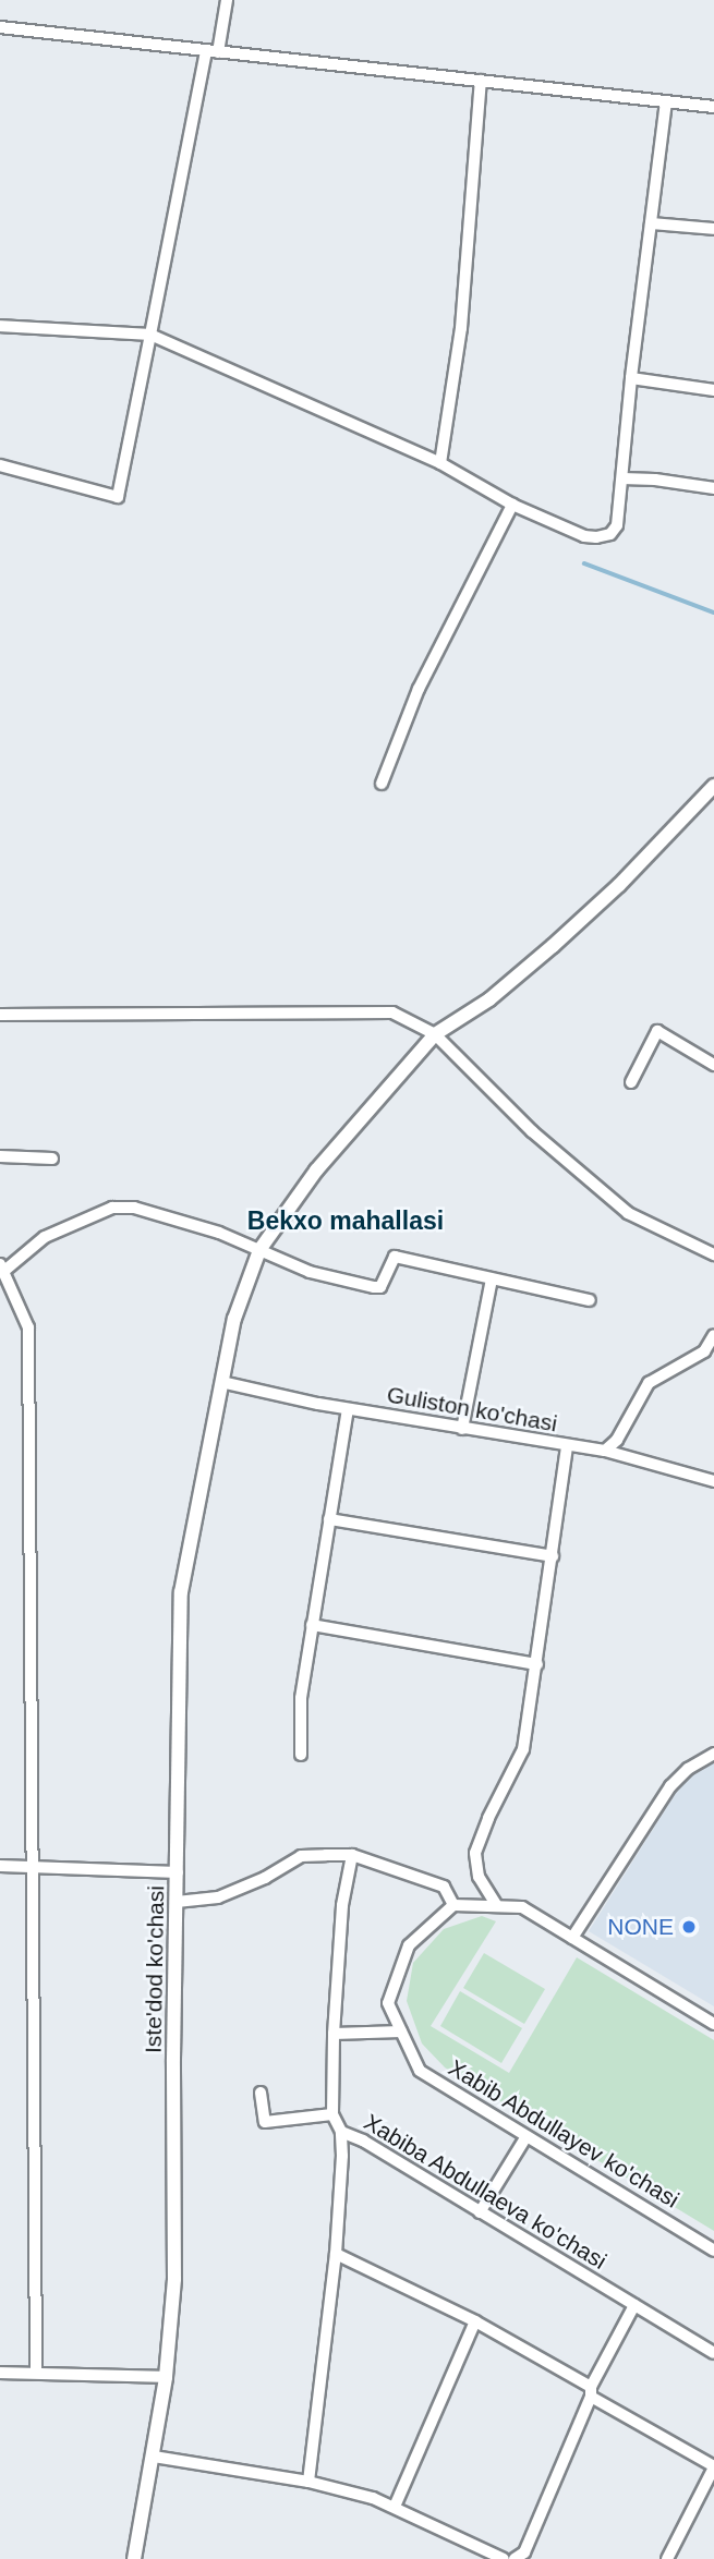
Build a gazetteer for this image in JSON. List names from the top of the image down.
{
  "streets": {
    "street": [
      "Guliston ko'chasi",
      "Iste'dod ko'chasi",
      "Xabib Abdullayev ko'chasi",
      "Xabiba Abdullaeva ko'chasi"
    ]
  },
  "crossings": [
    ["Guliston ko'chasi", "Iste'dod ko'chasi"]
  ],
  "districts": ["Bekxo mahallasi"],
  "places": ["NONE"]
}
